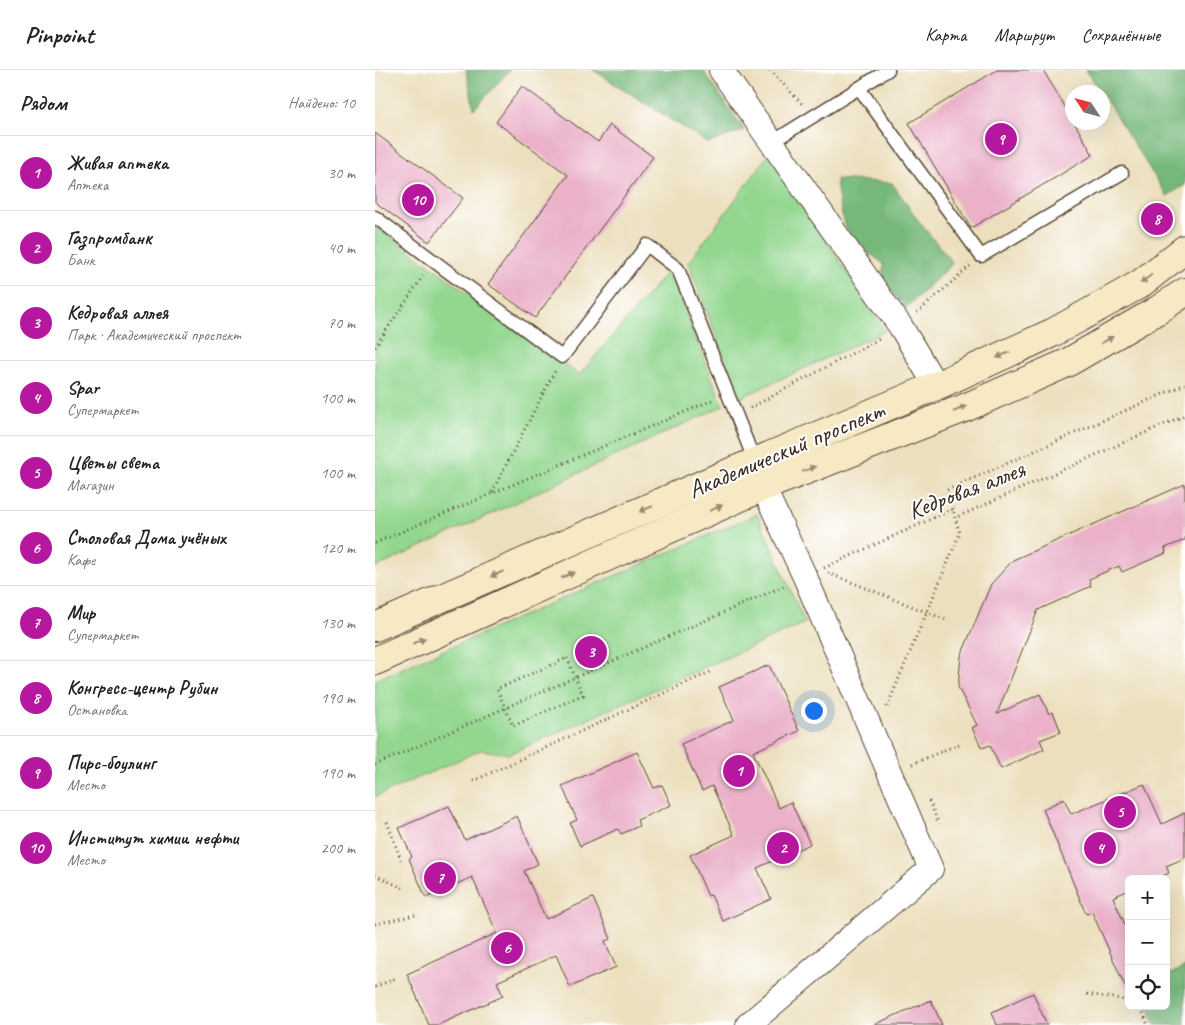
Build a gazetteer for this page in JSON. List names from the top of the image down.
{
  "streets": {
    "main road": ["Академический проспект"],
    "path": ["Кедровая аллея"]
  },
  "north": "top left",
  "page": {
    "header": "Pinpoint",
    "nav": ["Карта", "Маршрут", "Сохранённые"],
    "heading": ["Рядом", "Найдено: 10"],
    "pins": [
      "9",
      "10",
      "8",
      "3",
      "1",
      "5",
      "2",
      "4",
      "7",
      "6"
    ],
    "list": [
      {
        "mark": "1",
        "name": "Живая аптека",
        "note": "Аптека",
        "value": "30 m"
      },
      {
        "mark": "2",
        "name": "Газпромбанк",
        "note": "Банк",
        "value": "40 m"
      },
      {
        "mark": "3",
        "name": "Кедровая аллея",
        "note": "Парк · Академический проспект",
        "value": "70 m"
      },
      {
        "mark": "4",
        "name": "Spar",
        "note": "Супермаркет",
        "value": "100 m"
      },
      {
        "mark": "5",
        "name": "Цветы света",
        "note": "Магазин",
        "value": "100 m"
      },
      {
        "mark": "6",
        "name": "Столовая Дома учёных",
        "note": "Кафе",
        "value": "120 m"
      },
      {
        "mark": "7",
        "name": "Мир",
        "note": "Супермаркет",
        "value": "130 m"
      },
      {
        "mark": "8",
        "name": "Конгресс-центр Рубин",
        "note": "Остановка",
        "value": "190 m"
      },
      {
        "mark": "9",
        "name": "Пирс-боулинг",
        "note": "Место",
        "value": "190 m"
      },
      {
        "mark": "10",
        "name": "Институт химии нефти",
        "note": "Место",
        "value": "200 m"
      }
    ],
    "map_buttons": ["+", "−"]
  }
}
